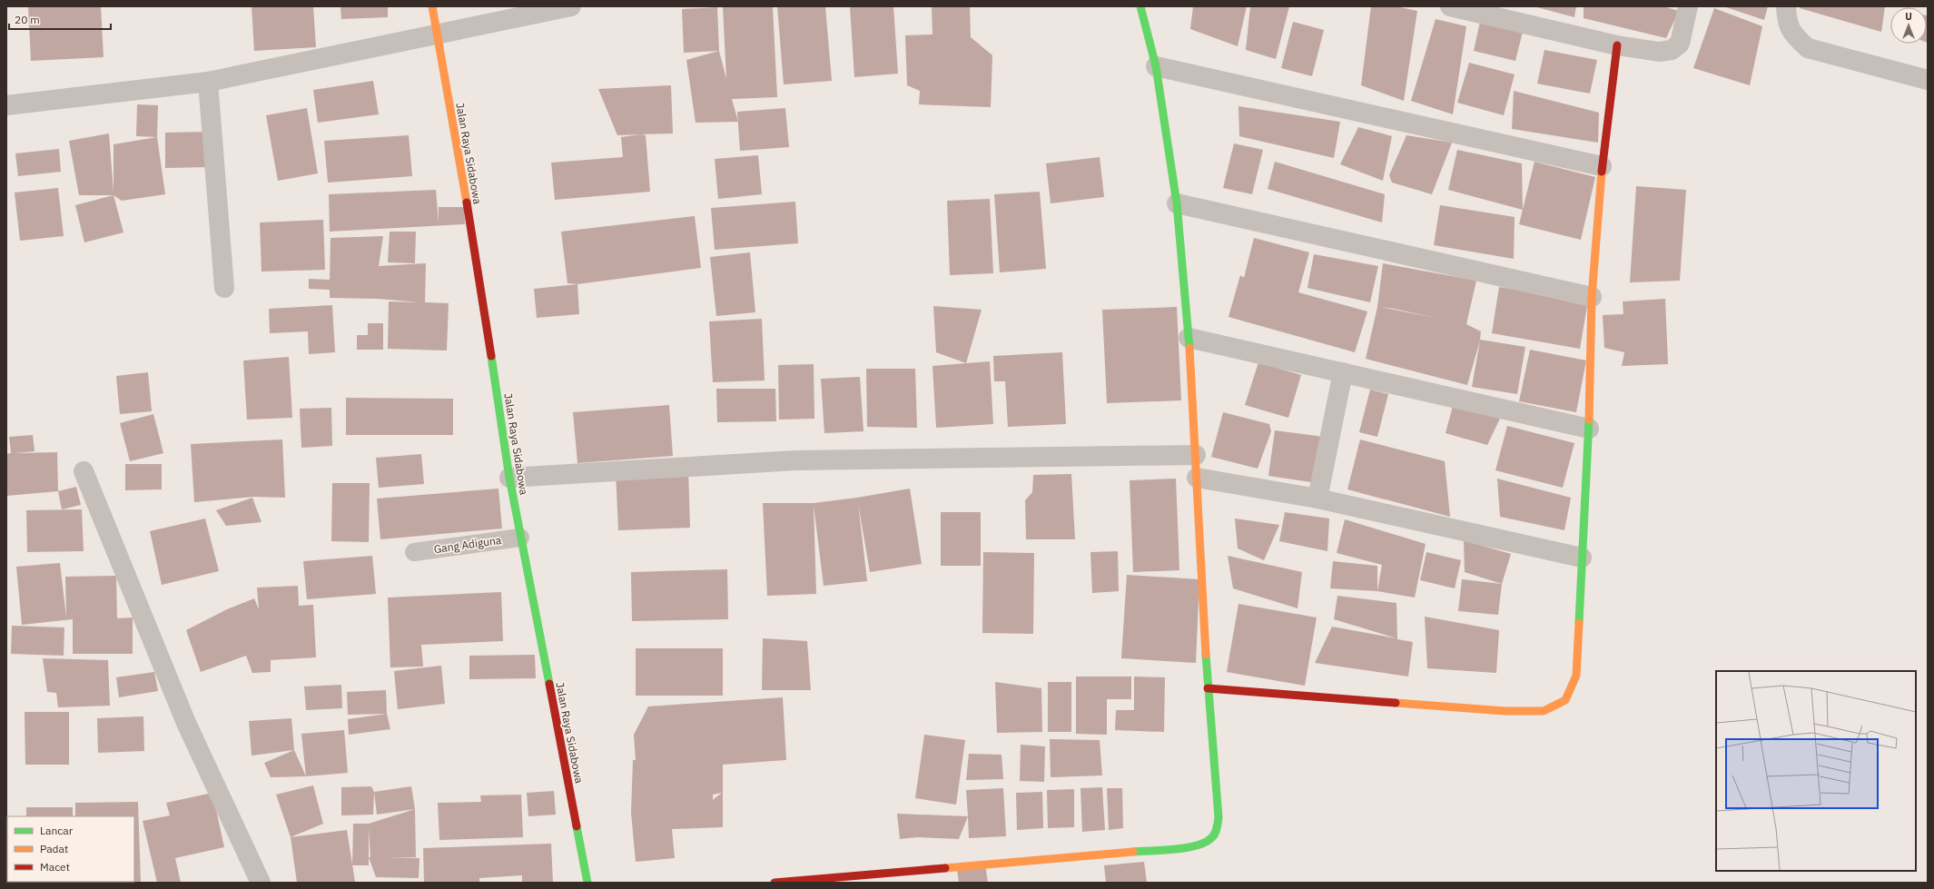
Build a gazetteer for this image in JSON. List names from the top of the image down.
{
  "streets": {
    "main road": ["Jalan Raya Sidabowa"],
    "lane": ["Gang Adiguna"]
  },
  "crossings": [
    ["Jalan Raya Sidabowa", "Gang Adiguna"]
  ],
  "legend": ["Lancar", "Padat", "Macet"],
  "scale_bar": "20 m",
  "north": "top"
}
